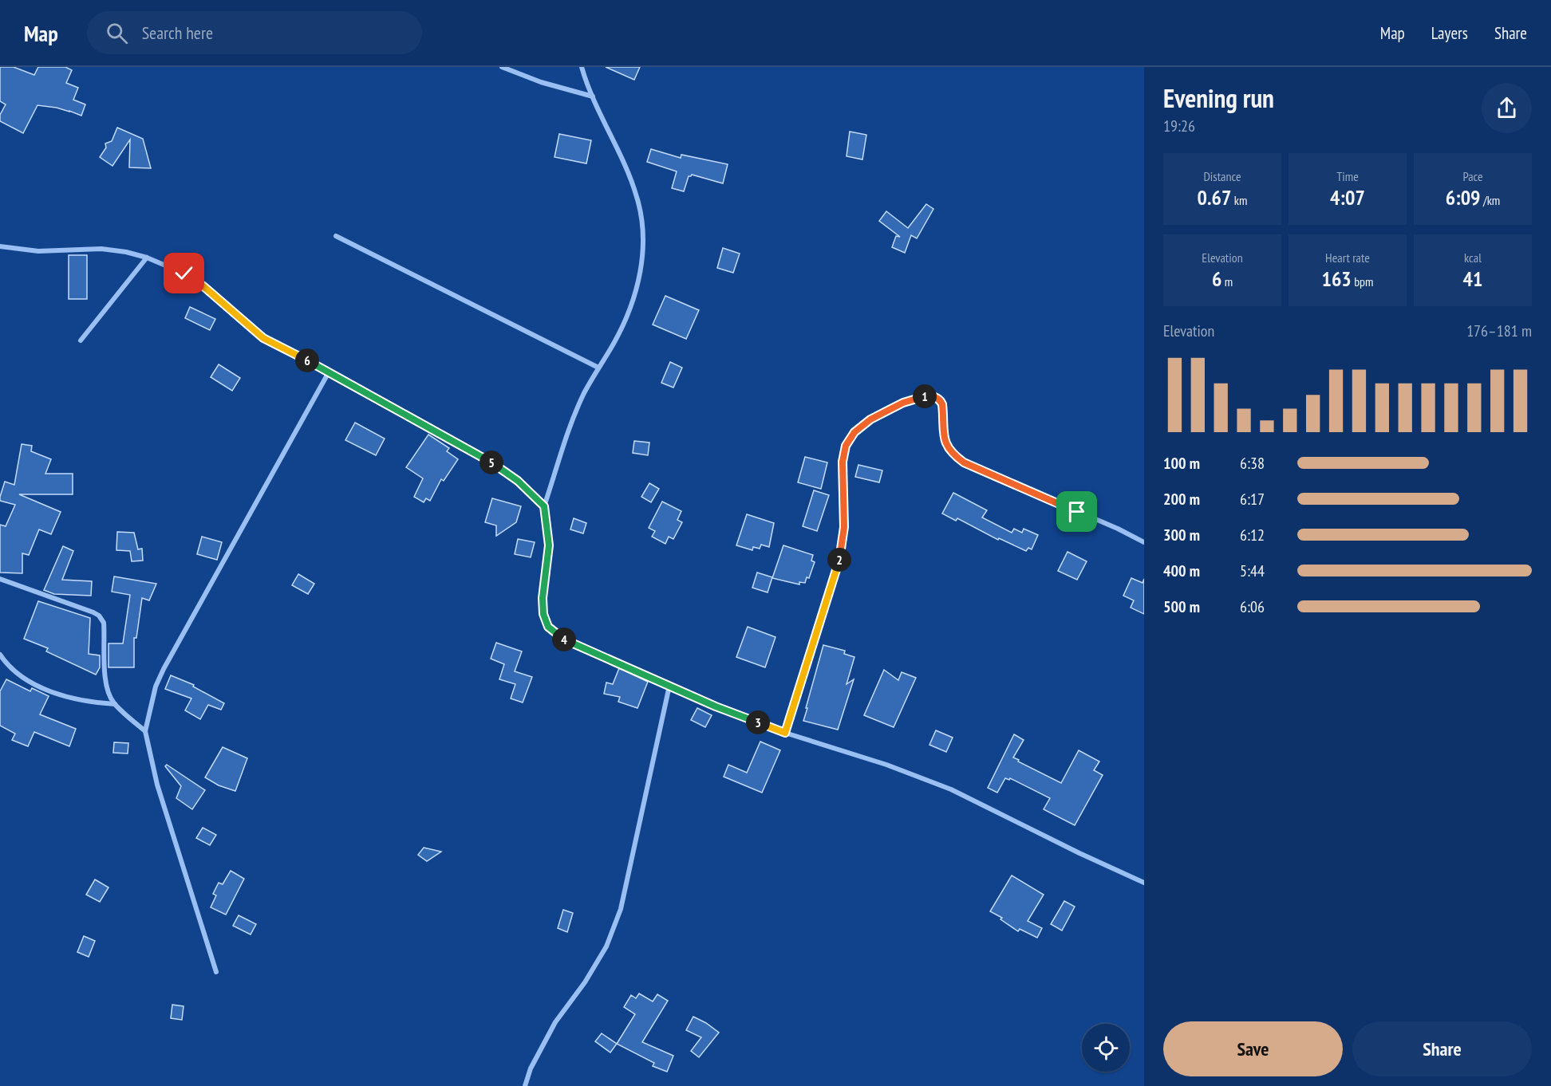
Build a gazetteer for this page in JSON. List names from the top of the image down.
{
  "page": {
    "header": "Map",
    "search": "Search here",
    "nav": ["Map", "Layers", "Share"],
    "heading": ["Evening run", "19:26"],
    "stats": [
      ["Distance", "0.67 km"],
      ["Time", "4:07"],
      ["Pace", "6:09 /km"],
      ["Elevation", "6 m"],
      ["Heart rate", "163 bpm"],
      ["kcal", "41"]
    ],
    "chart": ["Elevation", "176–181 m"],
    "pins": [
      "6",
      "1",
      "5",
      "2",
      "4",
      "3"
    ],
    "list": [
      {
        "name": "100 m",
        "note": "6:38"
      },
      {
        "name": "200 m",
        "note": "6:17"
      },
      {
        "name": "300 m",
        "note": "6:12"
      },
      {
        "name": "400 m",
        "note": "5:44"
      },
      {
        "name": "500 m",
        "note": "6:06"
      }
    ],
    "buttons": ["Save", "Share"]
  }
}
